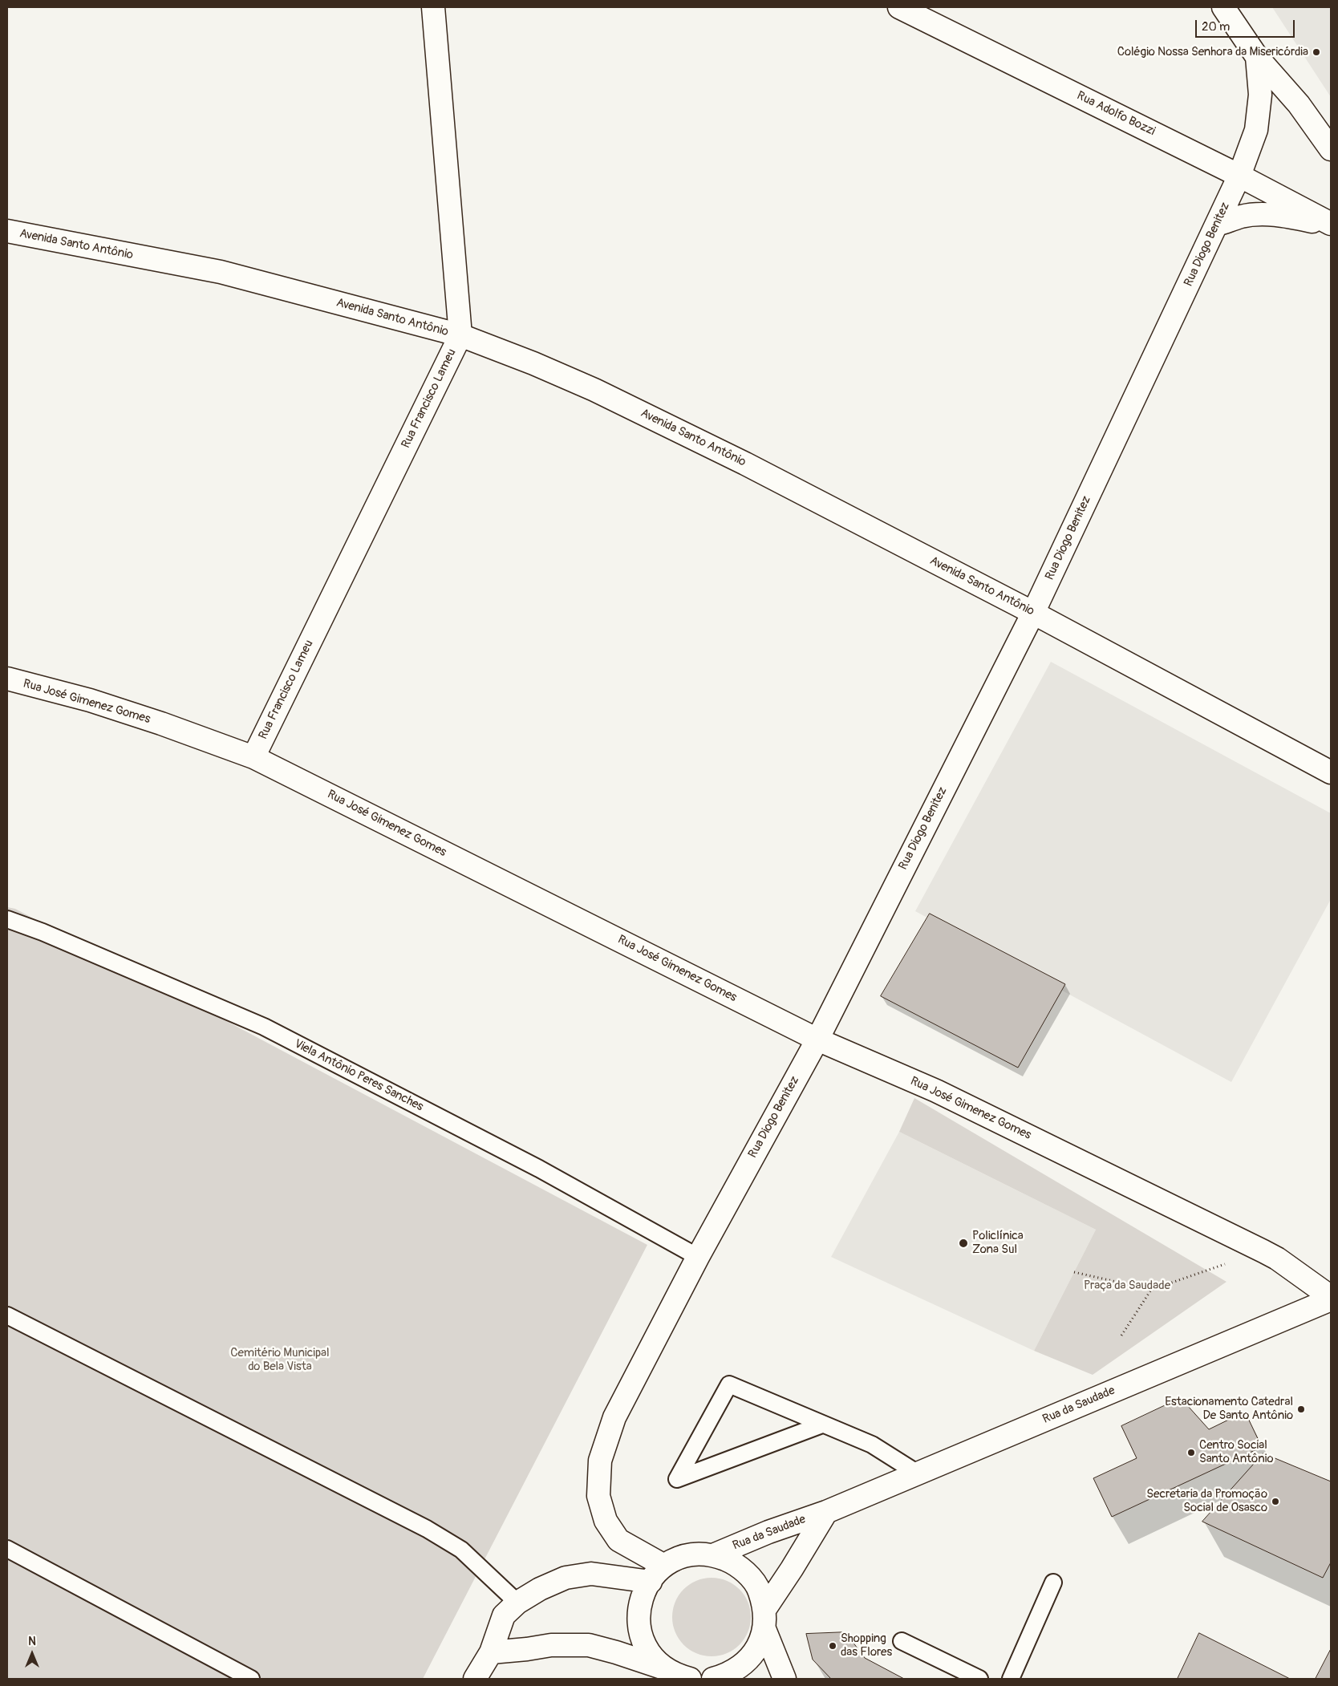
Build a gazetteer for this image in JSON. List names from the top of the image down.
{
  "streets": {
    "street": [
      "Rua Adolfo Bozzi",
      "Avenida Santo Antônio",
      "Rua Diogo Benitez",
      "Rua Francisco Lameu",
      "Rua José Gimenez Gomes",
      "Rua da Saudade"
    ],
    "lane": ["Viela Antônio Peres Sanches"]
  },
  "crossings": [
    ["Rua Adolfo Bozzi", "Rua Diogo Benitez"],
    ["Avenida Santo Antônio", "Rua Diogo Benitez"],
    ["Avenida Santo Antônio", "Rua Francisco Lameu"],
    ["Rua Diogo Benitez", "Rua José Gimenez Gomes"],
    ["Rua Diogo Benitez", "Viela Antônio Peres Sanches"],
    ["Rua Francisco Lameu", "Rua José Gimenez Gomes"],
    ["Rua José Gimenez Gomes", "Rua da Saudade"]
  ],
  "parks": ["Praça da Saudade", "Cemitério Municipal do Bela Vista"],
  "places": [
    "Colégio Nossa Senhora da Misericórdia",
    "Policlínica Zona Sul",
    "Estacionamento Catedral De Santo Antônio",
    "Centro Social Santo Antônio",
    "Secretaria da Promoção Social de Osasco",
    "Shopping das Flores"
  ],
  "scale_bar": "20 m",
  "north": "top"
}
